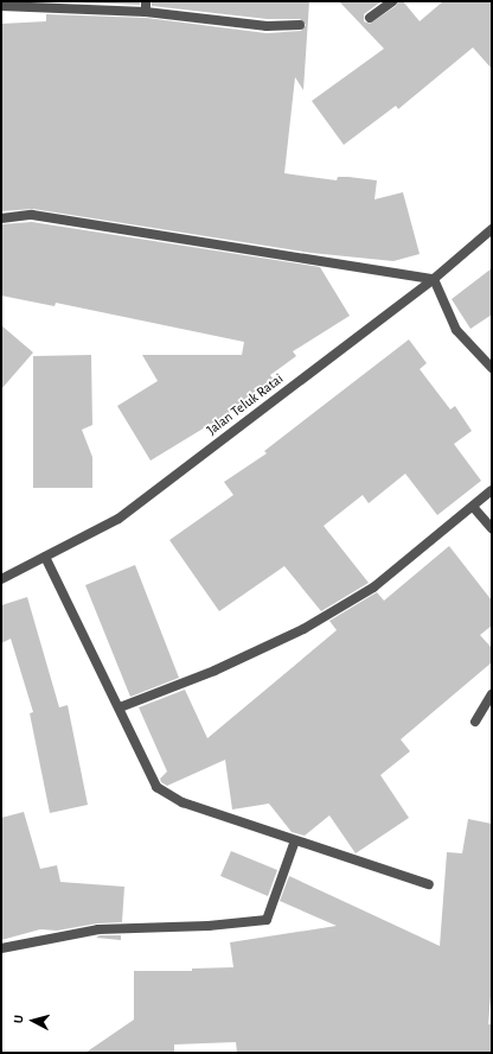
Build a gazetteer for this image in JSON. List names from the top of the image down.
{
  "streets": {
    "street": ["Jalan Teluk Ratai"]
  },
  "north": "left"
}
